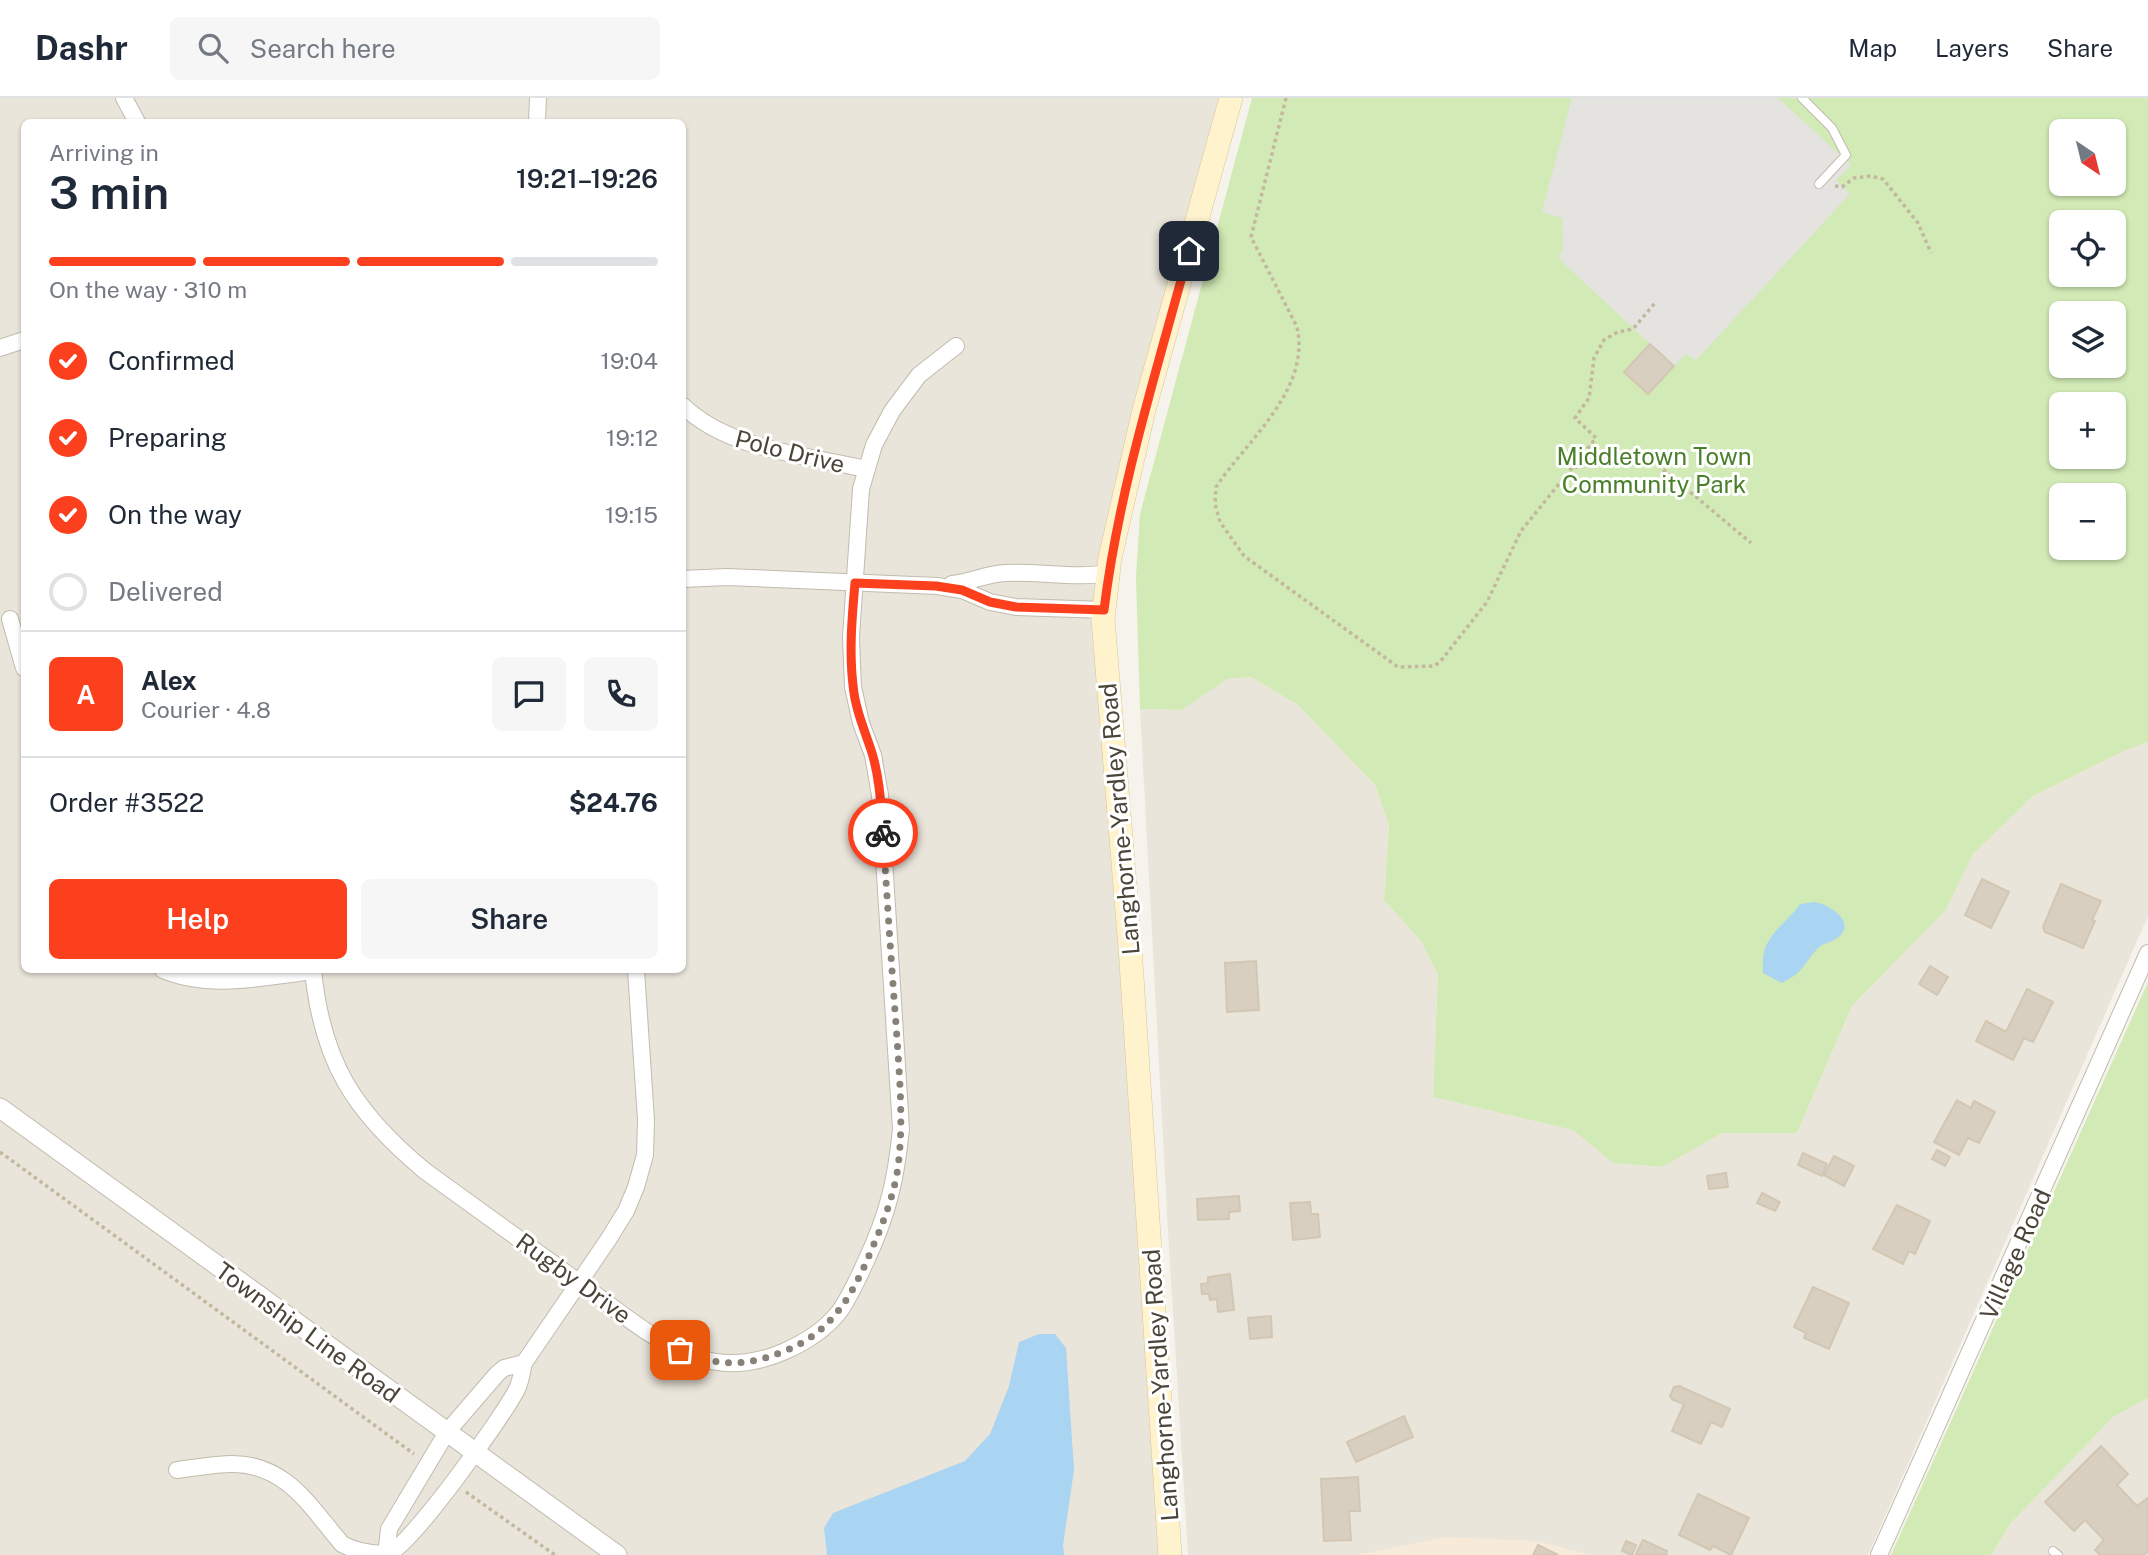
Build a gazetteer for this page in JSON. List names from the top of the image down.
{
  "streets": {
    "main road": ["Langhorne-Yardley Road"],
    "street": [
      "Polo Drive",
      "Village Road",
      "Rugby Drive",
      "Township Line Road"
    ]
  },
  "crossings": [
    ["Polo Drive", "Rugby Drive"]
  ],
  "parks": ["Middletown Town Community Park"],
  "north": "bottom right",
  "page": {
    "header": "Dashr",
    "search": "Search here",
    "nav": ["Map", "Layers", "Share"],
    "map_buttons": ["+", "−"],
    "heading": ["3 min", "Arriving in", "19:21–19:26"],
    "panel": [
      "Alex",
      "Courier · 4.8",
      "Order #3522",
      "$24.76"
    ],
    "bar": "On the way · 310 m",
    "list": [
      ["Confirmed", "19:04"],
      ["Preparing", "19:12"],
      ["On the way", "19:15"],
      "Delivered"
    ],
    "round": "A",
    "buttons": ["Help", "Share"]
  }
}
